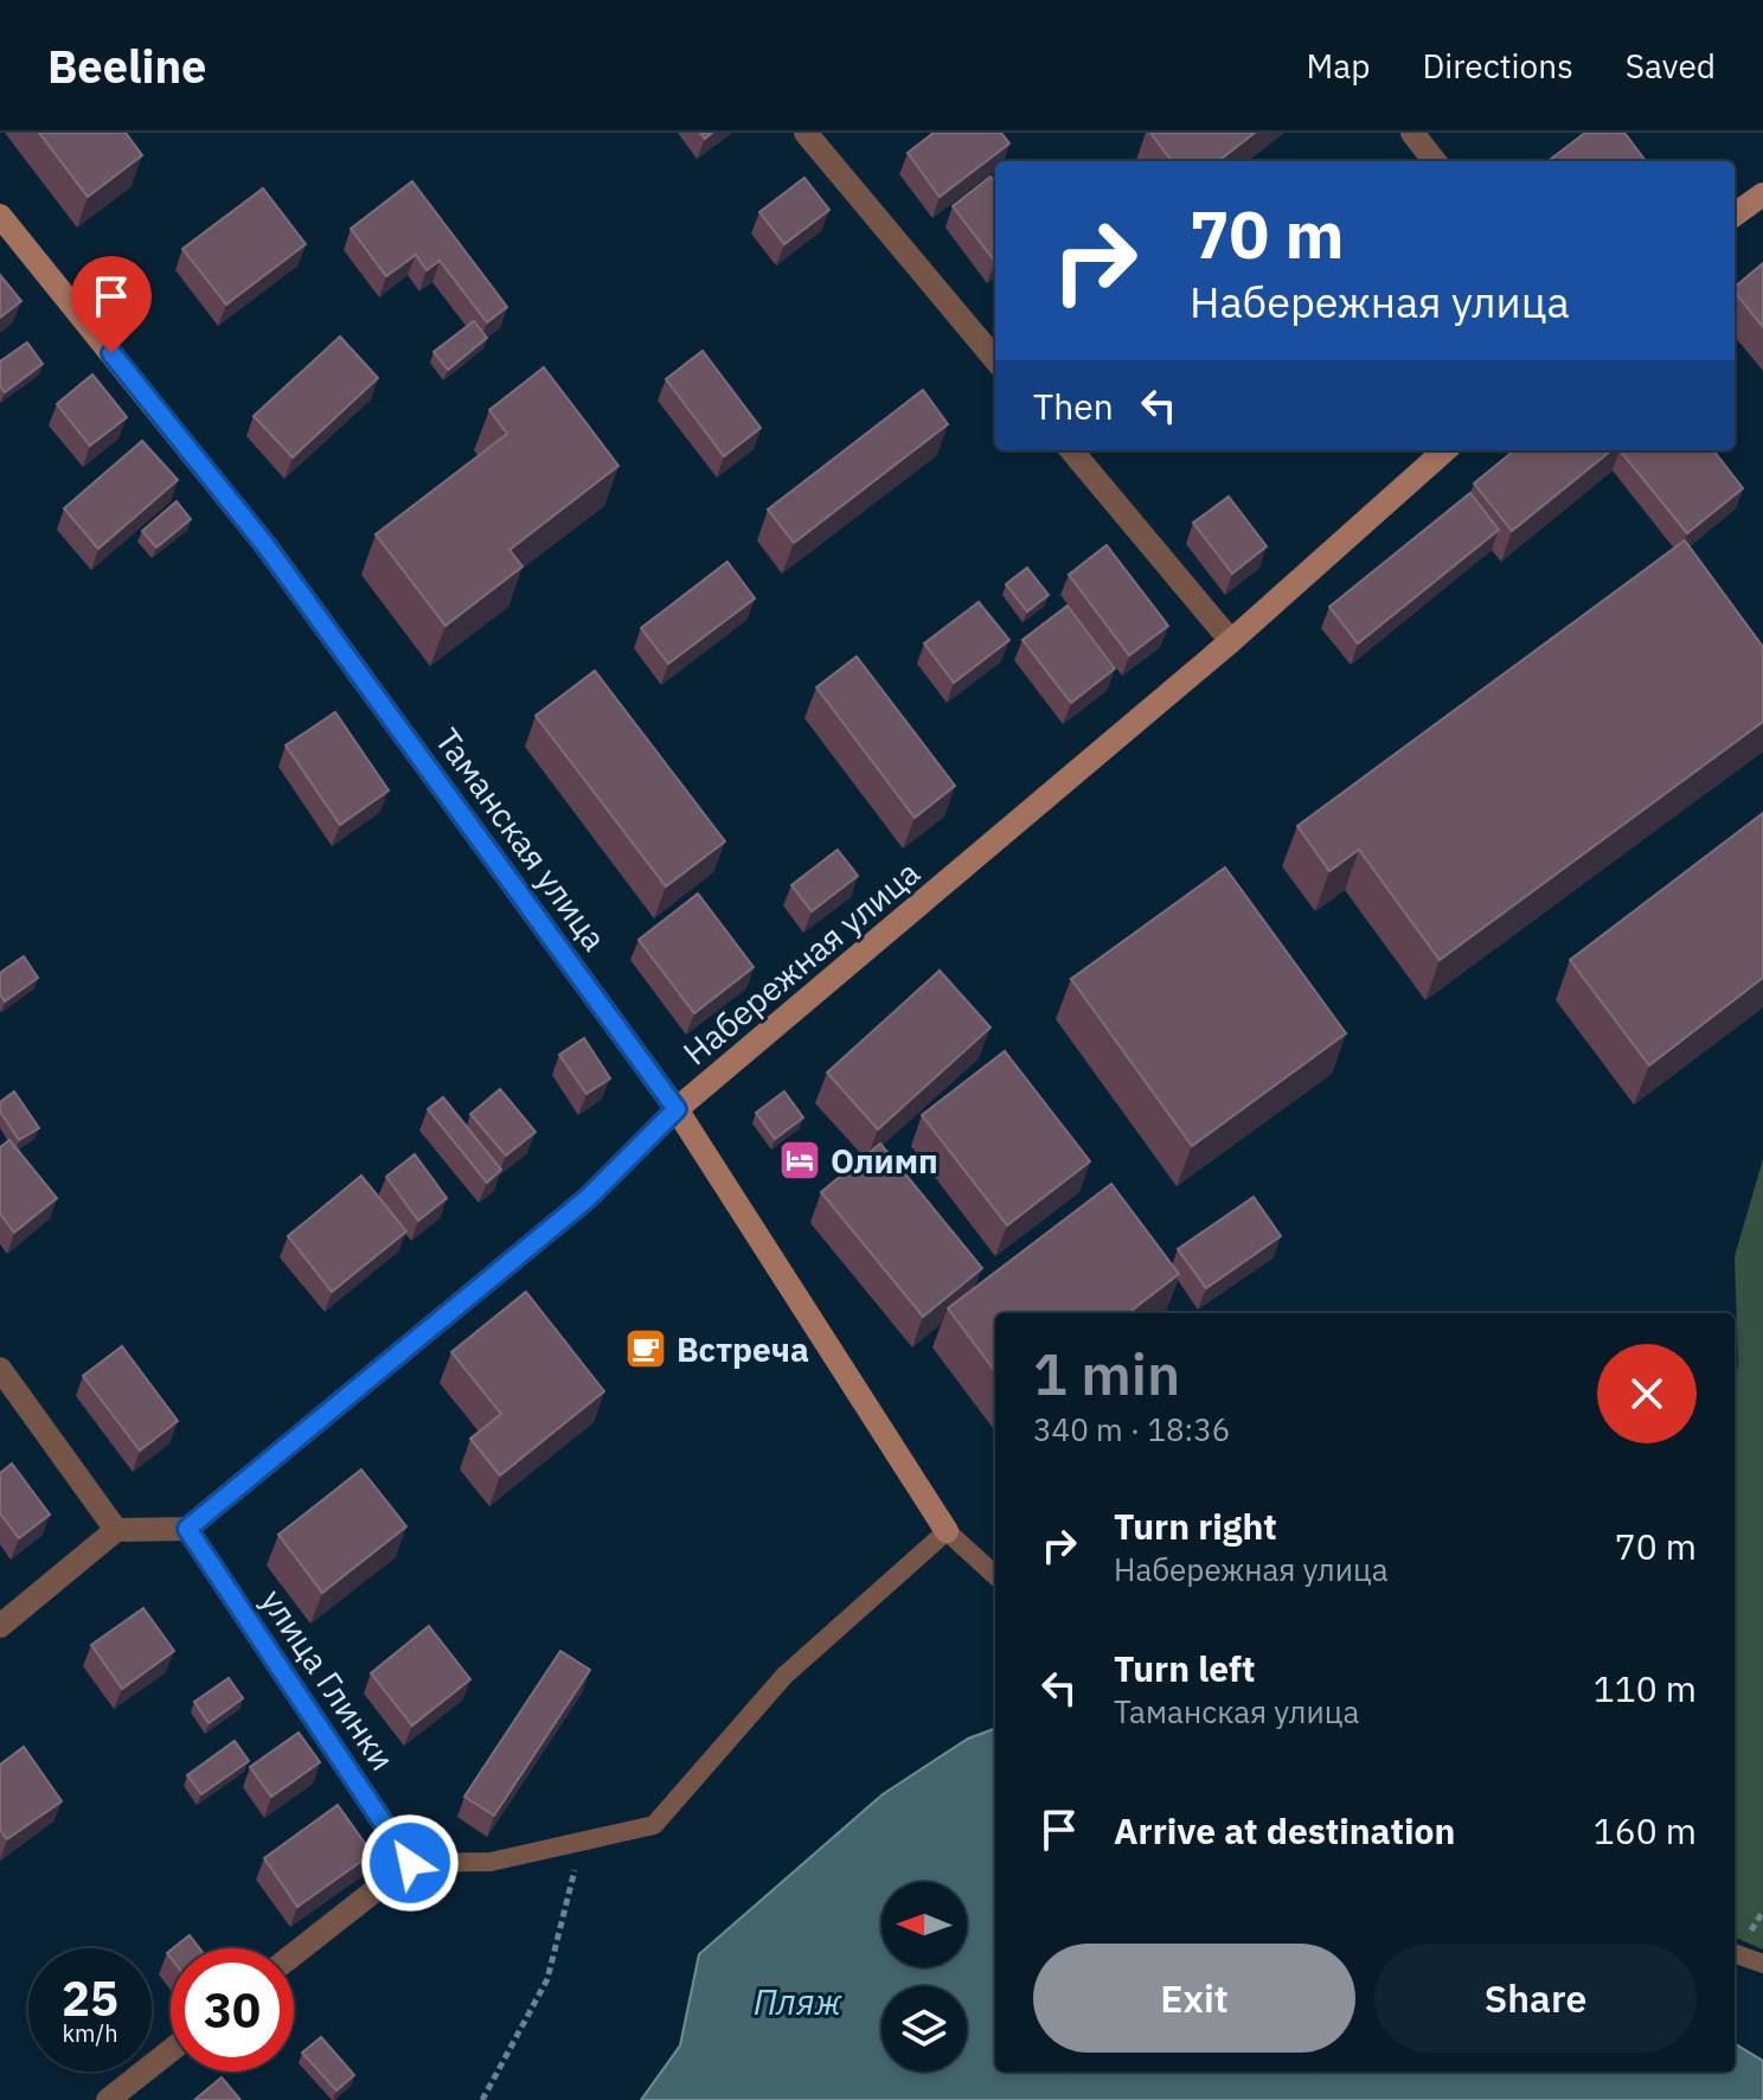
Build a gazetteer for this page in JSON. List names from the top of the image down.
{
  "streets": {
    "street": ["Таманская улица", "Набережная улица", "улица Глинки"]
  },
  "crossings": [
    ["Таманская улица", "Набережная улица"],
    ["Набережная улица", "улица Глинки"]
  ],
  "water": ["Пляж"],
  "places": {
    "hotel": ["Олимп"],
    "cafe": ["Встреча"]
  },
  "north": "left",
  "page": {
    "header": "Beeline",
    "nav": ["Map", "Directions", "Saved"],
    "turn": ["70 m", "Набережная улица"],
    "then": "Then",
    "heading": ["1 min", "340 m · 18:36"],
    "list": [
      {
        "name": "Turn right",
        "note": "Набережная улица",
        "value": "70 m"
      },
      {
        "name": "Turn left",
        "note": "Таманская улица",
        "value": "110 m"
      },
      {
        "name": "Arrive at destination",
        "value": "160 m"
      }
    ],
    "buttons": ["Exit", "Share"],
    "speed": "25 km/h",
    "limit": "30"
  }
}
